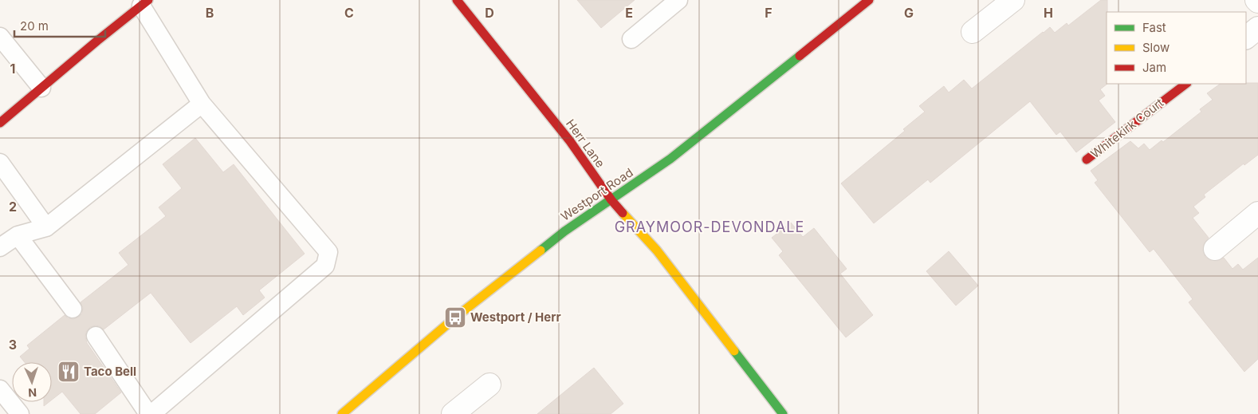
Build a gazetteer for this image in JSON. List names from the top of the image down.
{
  "streets": {
    "main road": ["Whitekirk Court", "Herr Lane", "Westport Road"]
  },
  "crossings": [
    ["Herr Lane", "Westport Road"]
  ],
  "districts": ["GRAYMOOR-DEVONDALE"],
  "places": {
    "bus stop": ["Westport / Herr"],
    "restaurant": ["Taco Bell"]
  },
  "legend": ["Fast", "Slow", "Jam"],
  "scale_bar": "20 m",
  "north": "bottom",
  "grid": {
    "columns": [
      "B",
      "C",
      "D",
      "E",
      "F",
      "G",
      "H"
    ],
    "rows": ["1", "2", "3"]
  }
}
